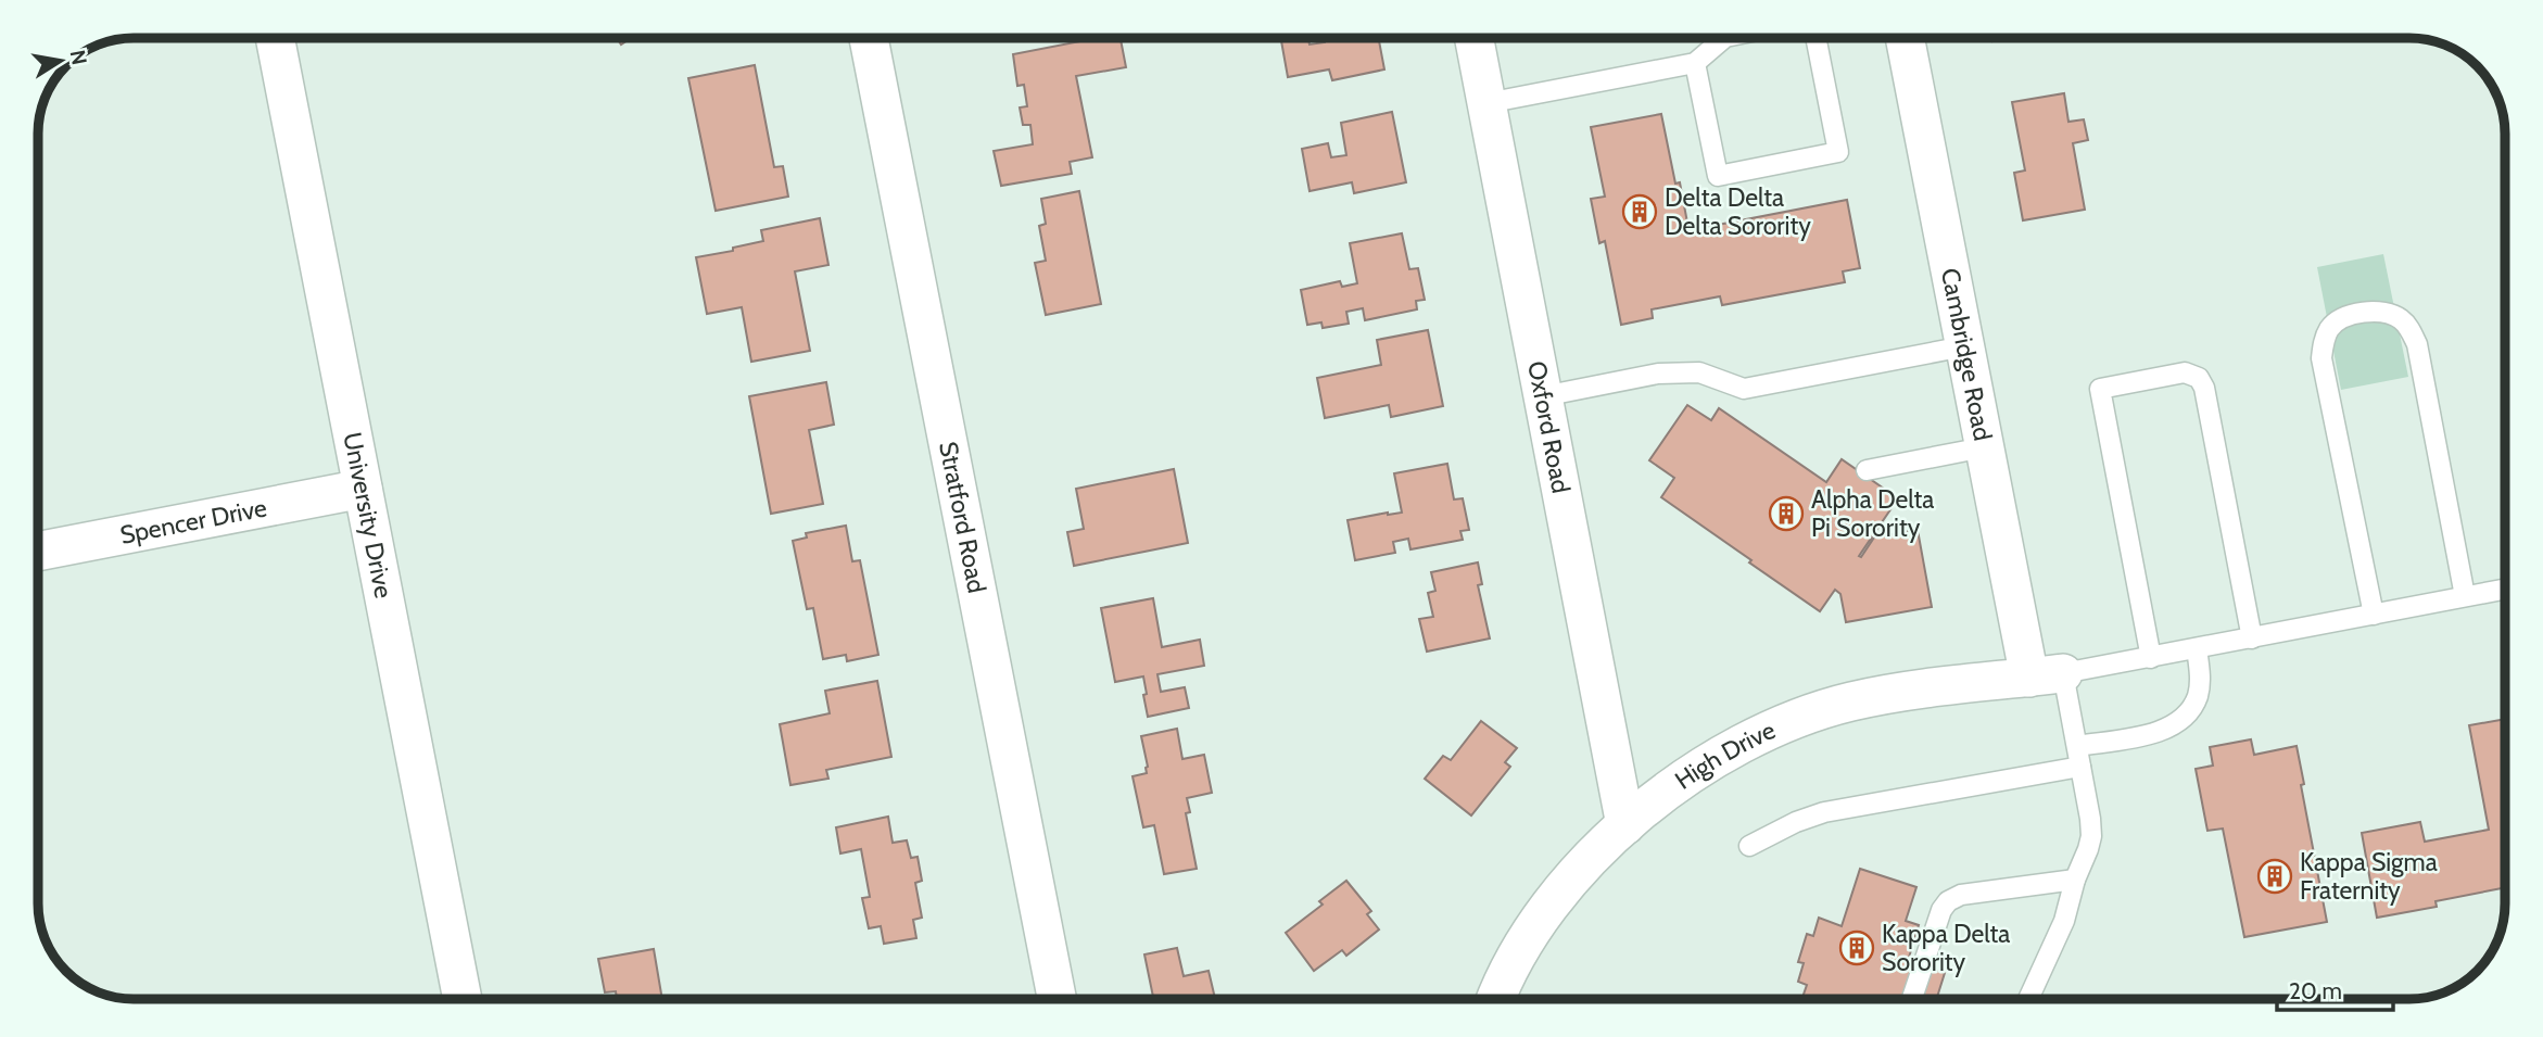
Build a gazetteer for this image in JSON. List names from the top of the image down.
{
  "streets": {
    "street": [
      "Cambridge Road",
      "Oxford Road",
      "University Drive",
      "Stratford Road",
      "Spencer Drive",
      "High Drive"
    ]
  },
  "crossings": [
    ["Cambridge Road", "High Drive"],
    ["Oxford Road", "High Drive"],
    ["University Drive", "Spencer Drive"]
  ],
  "places": {
    "building": [
      "Delta Delta Delta Sorority",
      "Alpha Delta Pi Sorority",
      "Kappa Sigma Fraternity",
      "Kappa Delta Sorority"
    ]
  },
  "scale_bar": "20 m",
  "north": "right"
}
